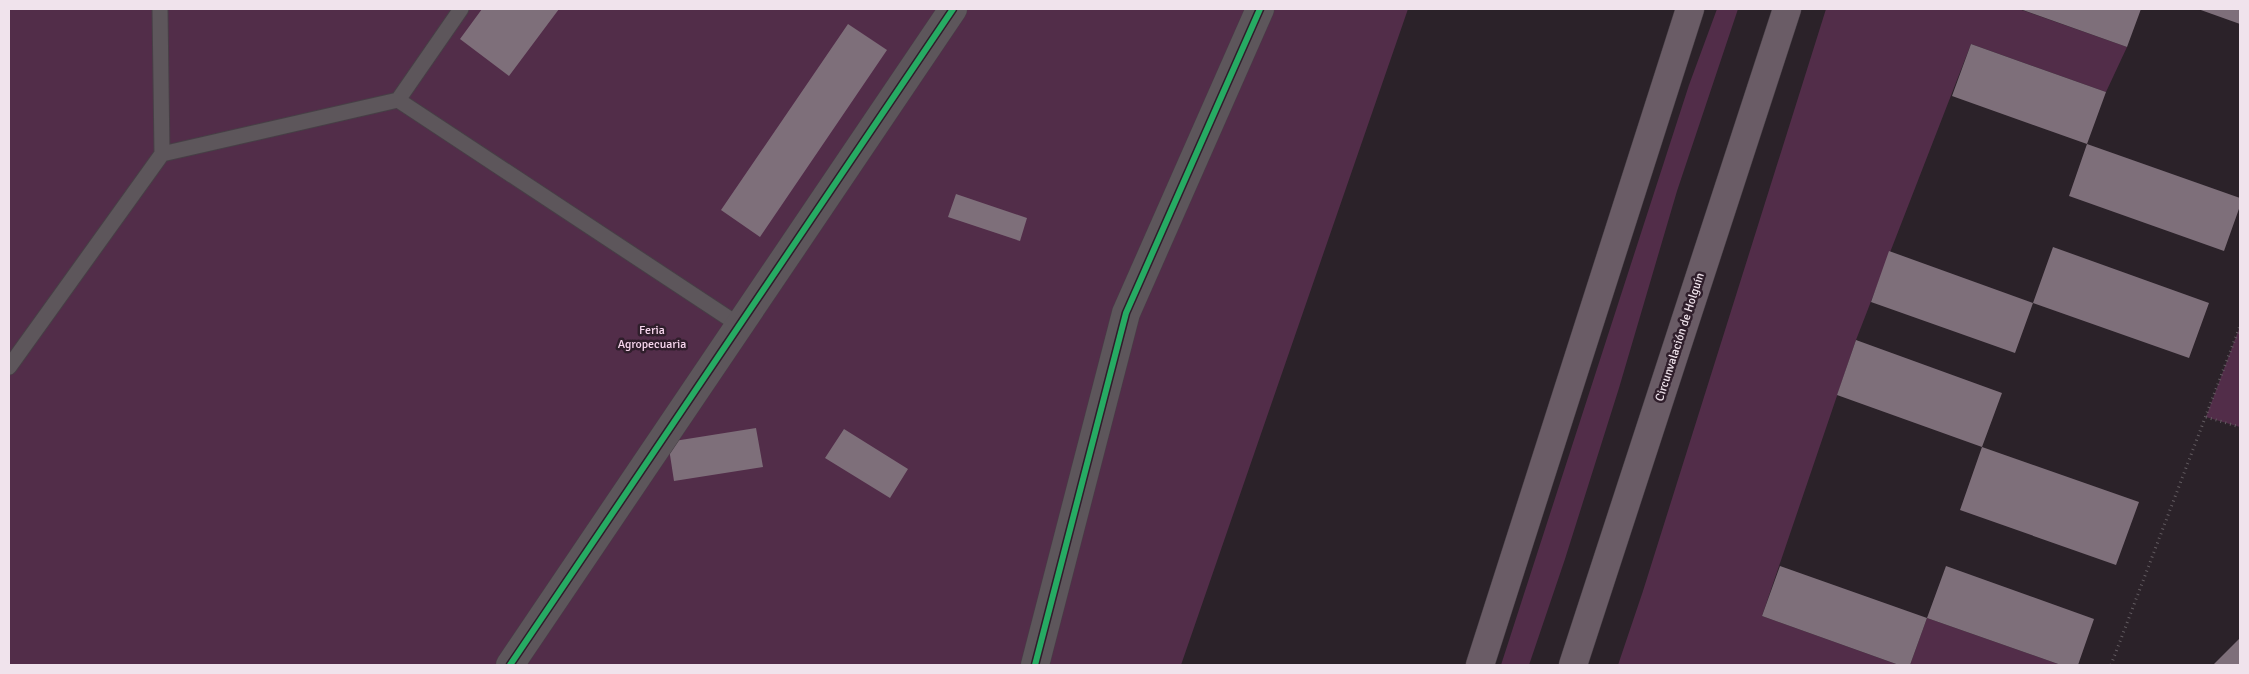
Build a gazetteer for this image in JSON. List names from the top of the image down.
{
  "streets": {
    "highway": ["Circunvalación de Holguín"]
  },
  "parks": ["Feria Agropecuaria"]
}
